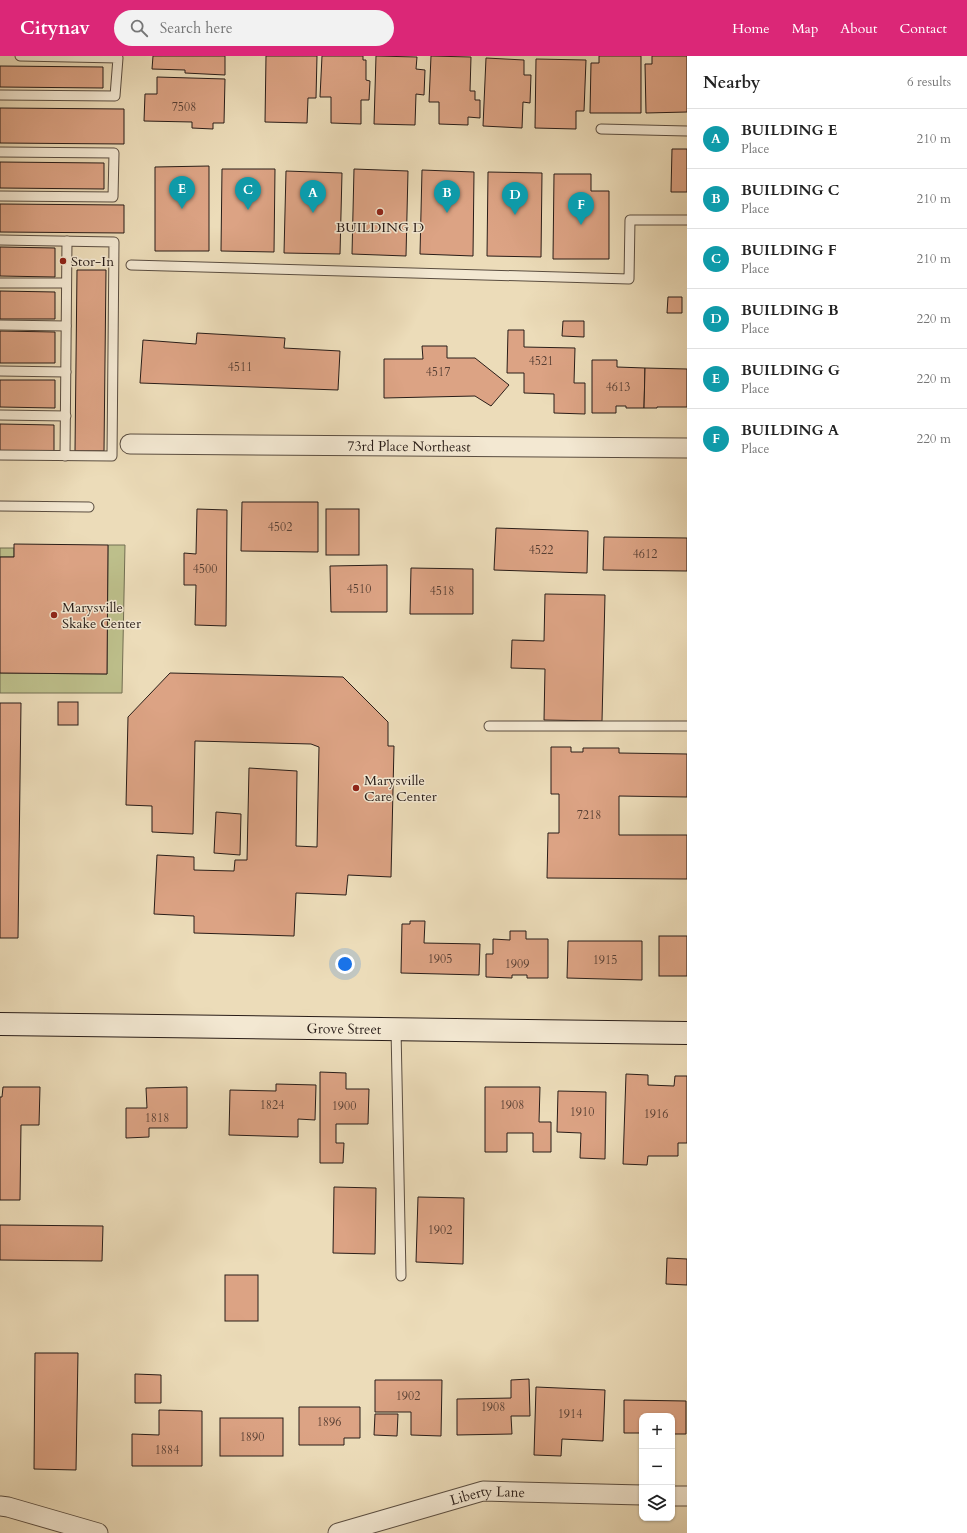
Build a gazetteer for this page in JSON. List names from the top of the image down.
{
  "streets": {
    "street": ["73rd Place Northeast", "Grove Street", "Liberty Lane"]
  },
  "places": [
    "BUILDING D",
    "Stor-In",
    "Marysville Skake Center",
    "Marysville Care Center"
  ],
  "house_numbers": [
    "7508",
    "4521",
    "4511",
    "4517",
    "4613",
    "4502",
    "4522",
    "4612",
    "4500",
    "4510",
    "4518",
    "7218",
    "1905",
    "1915",
    "1909",
    "1824",
    "1908",
    "1900",
    "1910",
    "1916",
    "1818",
    "1902",
    "1902",
    "1908",
    "1914",
    "1896",
    "1890",
    "1884"
  ],
  "page": {
    "header": "Citynav",
    "search": "Search here",
    "nav": [
      "Home",
      "Map",
      "About",
      "Contact"
    ],
    "heading": ["Nearby", "6 results"],
    "list": [
      {
        "mark": "A",
        "name": "BUILDING E",
        "note": "Place",
        "value": "210 m"
      },
      {
        "mark": "B",
        "name": "BUILDING C",
        "note": "Place",
        "value": "210 m"
      },
      {
        "mark": "C",
        "name": "BUILDING F",
        "note": "Place",
        "value": "210 m"
      },
      {
        "mark": "D",
        "name": "BUILDING B",
        "note": "Place",
        "value": "220 m"
      },
      {
        "mark": "E",
        "name": "BUILDING G",
        "note": "Place",
        "value": "220 m"
      },
      {
        "mark": "F",
        "name": "BUILDING A",
        "note": "Place",
        "value": "220 m"
      }
    ],
    "pins": [
      "E",
      "C",
      "A",
      "B",
      "D",
      "F"
    ],
    "map_buttons": ["+", "−"]
  }
}
